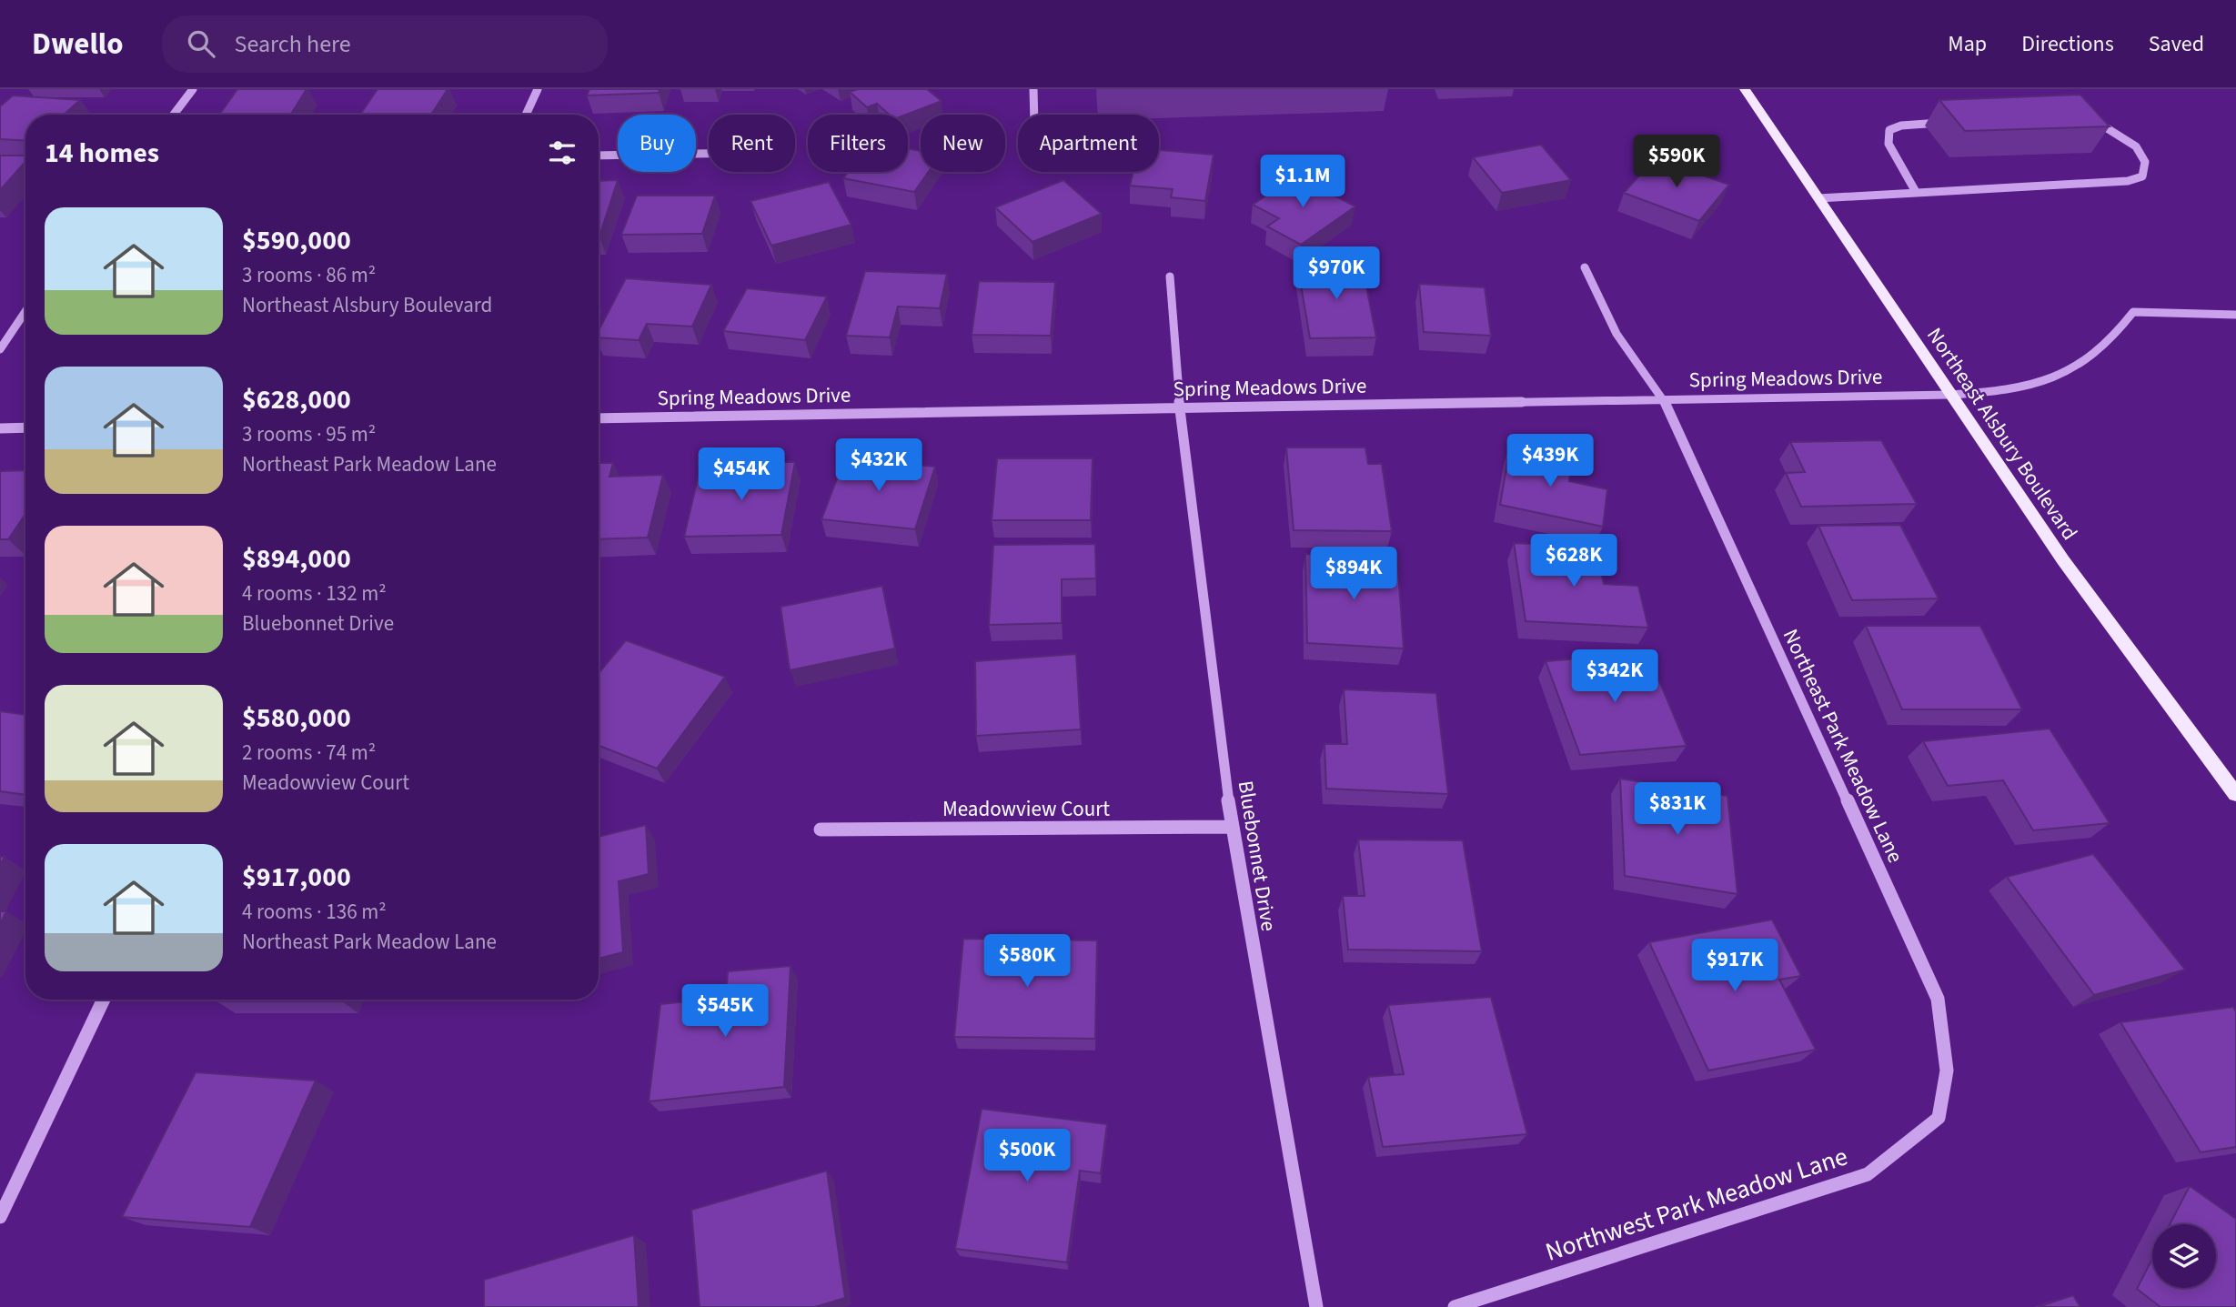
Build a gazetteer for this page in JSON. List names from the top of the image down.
{
  "streets": {
    "main road": ["Northeast Alsbury Boulevard"],
    "street": [
      "Spring Meadows Drive",
      "Northeast Park Meadow Lane",
      "Meadowview Court",
      "Bluebonnet Drive",
      "Northwest Park Meadow Lane"
    ]
  },
  "crossings": [
    ["Spring Meadows Drive", "Northeast Alsbury Boulevard"],
    ["Spring Meadows Drive", "Northeast Park Meadow Lane"],
    ["Spring Meadows Drive", "Bluebonnet Drive"],
    ["Northeast Park Meadow Lane", "Northwest Park Meadow Lane"],
    ["Meadowview Court", "Bluebonnet Drive"]
  ],
  "page": {
    "header": "Dwello",
    "search": "Search here",
    "nav": ["Map", "Directions", "Saved"],
    "chip": [
      "Buy",
      "Rent",
      "Filters",
      "New",
      "Apartment"
    ],
    "heading": "14 homes",
    "price": [
      "$590K",
      "$1.1M",
      "$970K",
      "$439K",
      "$432K",
      "$454K",
      "$628K",
      "$894K",
      "$342K",
      "$831K",
      "$580K",
      "$917K",
      "$545K",
      "$500K"
    ],
    "list": [
      {
        "name": "$590,000",
        "note": "3 rooms · 86 m² · Northeast Alsbury Boulevard"
      },
      {
        "name": "$628,000",
        "note": "3 rooms · 95 m² · Northeast Park Meadow Lane"
      },
      {
        "name": "$894,000",
        "note": "4 rooms · 132 m² · Bluebonnet Drive"
      },
      {
        "name": "$580,000",
        "note": "2 rooms · 74 m² · Meadowview Court"
      },
      {
        "name": "$917,000",
        "note": "4 rooms · 136 m² · Northeast Park Meadow Lane"
      }
    ]
  }
}
